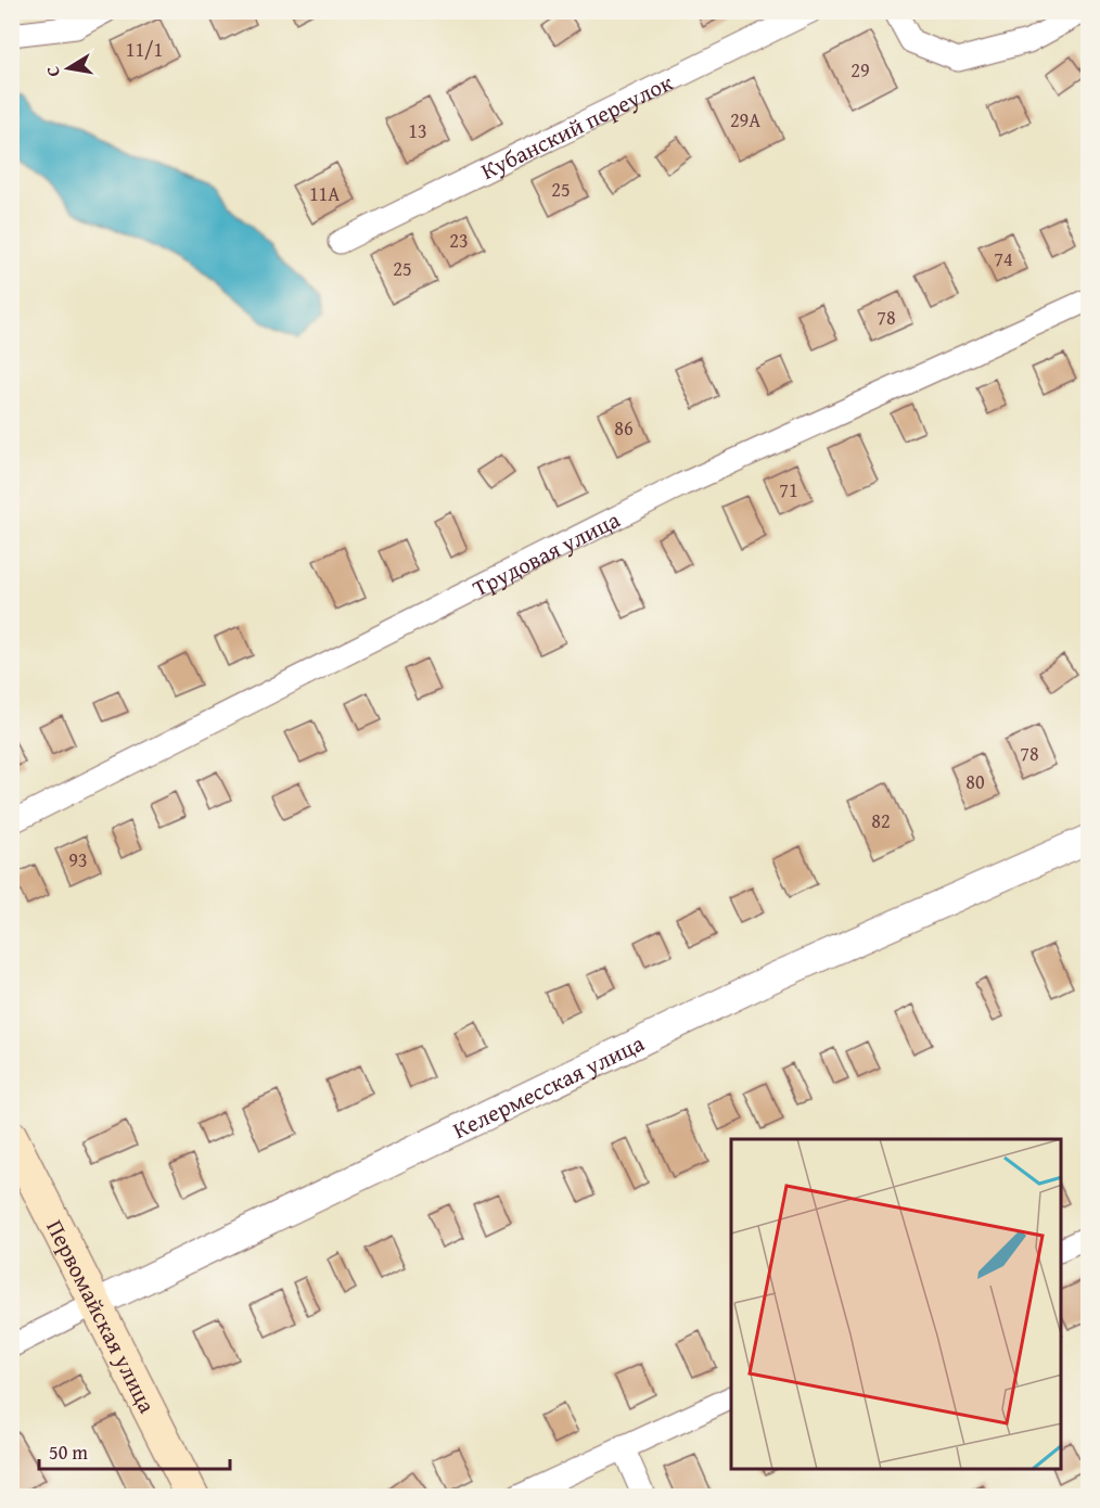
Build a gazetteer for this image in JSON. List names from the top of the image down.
{
  "streets": {
    "main road": ["Первомайская улица"],
    "street": ["Кубанский переулок", "Трудовая улица", "Келермесская улица"]
  },
  "crossings": [
    ["Келермесская улица", "Первомайская улица"]
  ],
  "house_numbers": [
    "11/1",
    "29",
    "29А",
    "13",
    "25",
    "11А",
    "23",
    "74",
    "25",
    "78",
    "86",
    "71",
    "78",
    "80",
    "82",
    "93"
  ],
  "scale_bar": "50 m",
  "north": "left"
}
